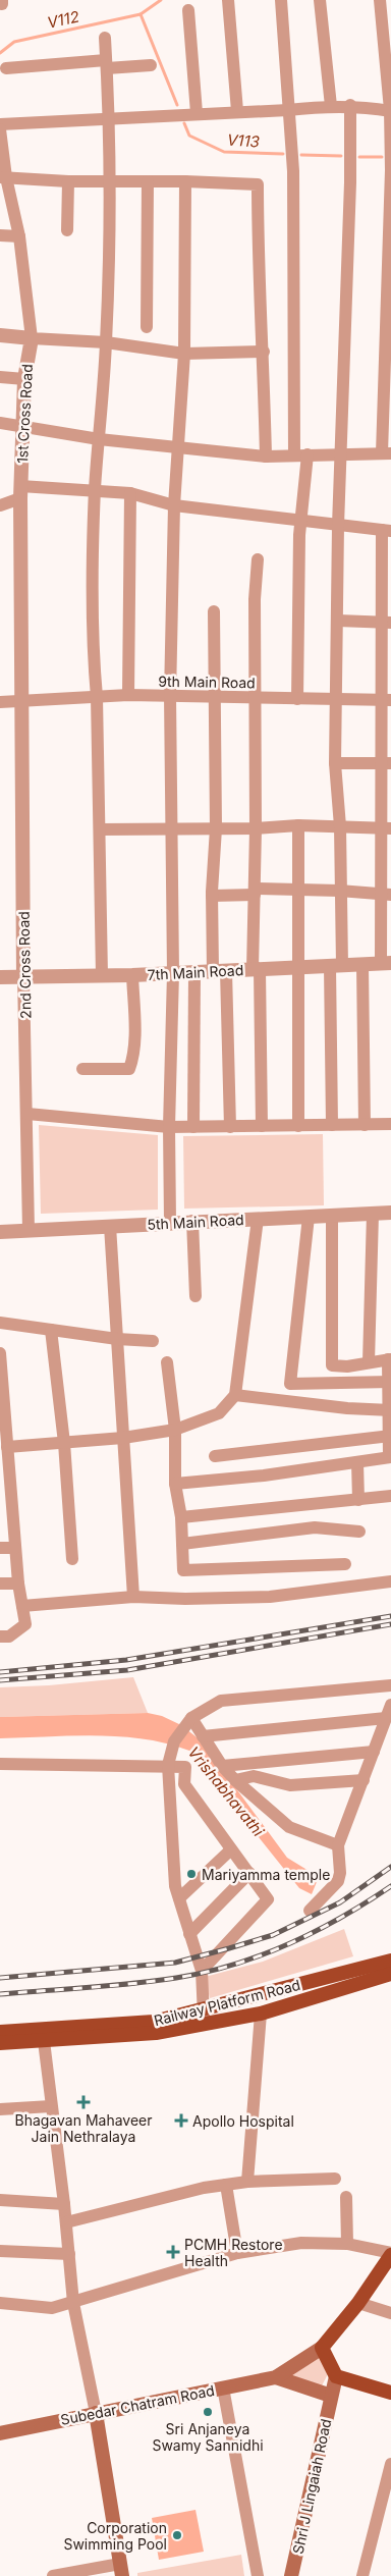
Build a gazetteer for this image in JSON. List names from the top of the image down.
{
  "streets": {
    "main road": ["Railway Platform Road", "Subedar Chatram Road", "Shri J Lingaiah Road"],
    "street": [
      "1st Cross Road",
      "9th Main Road",
      "2nd Cross Road",
      "7th Main Road",
      "5th Main Road"
    ]
  },
  "crossings": [
    ["1st Cross Road", "9th Main Road"],
    ["1st Cross Road", "2nd Cross Road"],
    ["9th Main Road", "2nd Cross Road"],
    ["2nd Cross Road", "7th Main Road"],
    ["2nd Cross Road", "5th Main Road"],
    ["Subedar Chatram Road", "Shri J Lingaiah Road"]
  ],
  "water": ["V112", "V113", "Vrishabhavathi"],
  "places": {
    "other": ["Mariyamma temple", "Sri Anjaneya Swamy Sannidhi", "Corporation Swimming Pool"],
    "health": ["Bhagavan Mahaveer Jain Nethralaya", "Apollo Hospital", "PCMH Restore Health"]
  }
}
